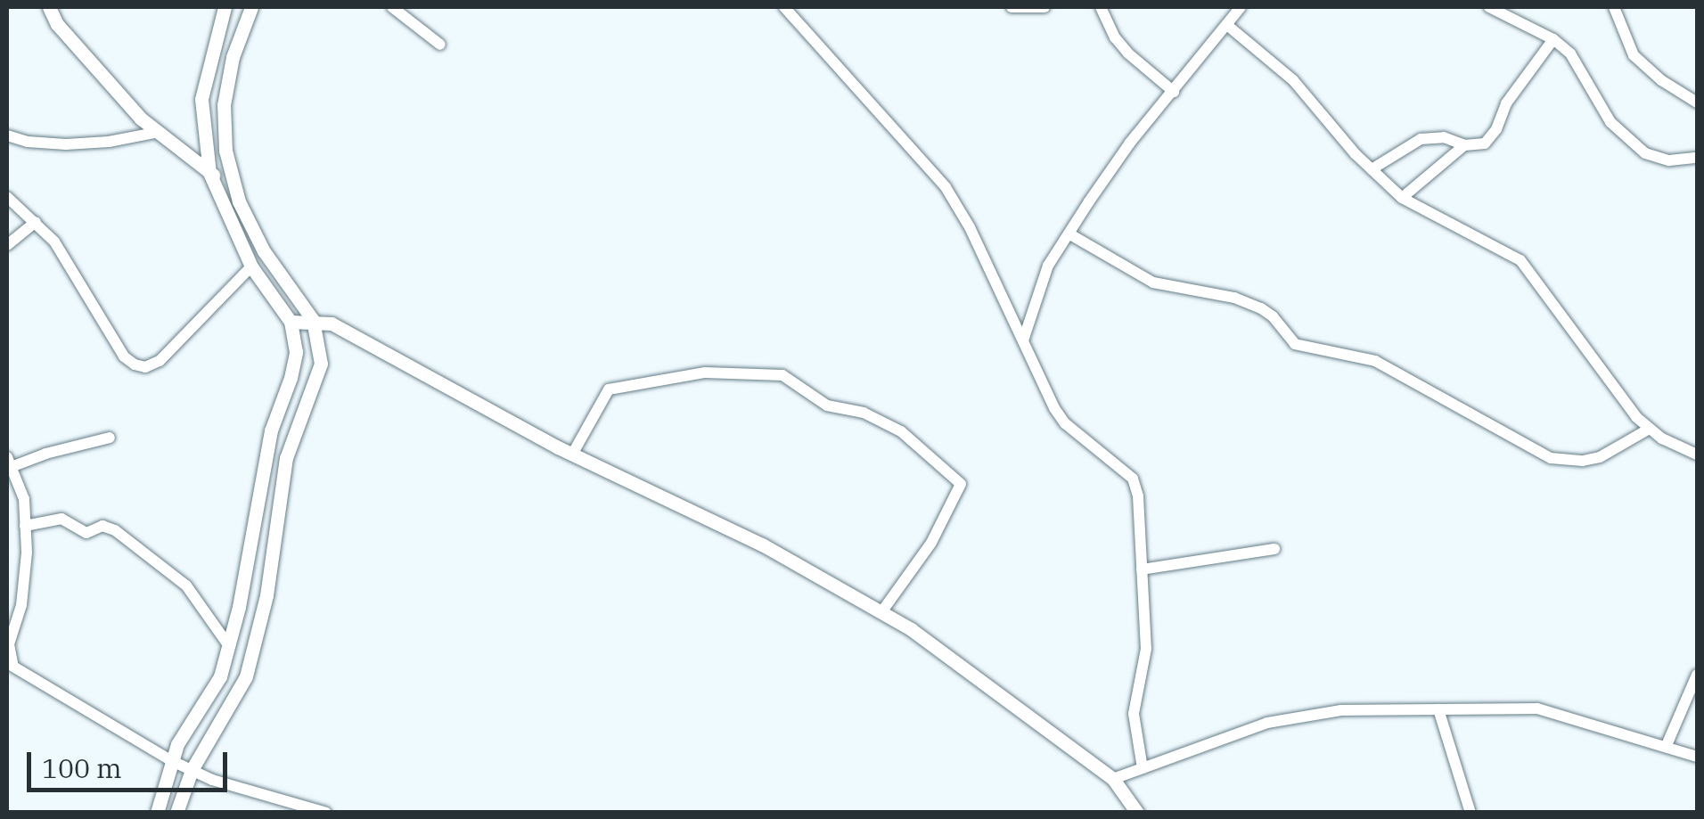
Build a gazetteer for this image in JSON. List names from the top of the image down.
{
  "scale_bar": "100 m"
}
